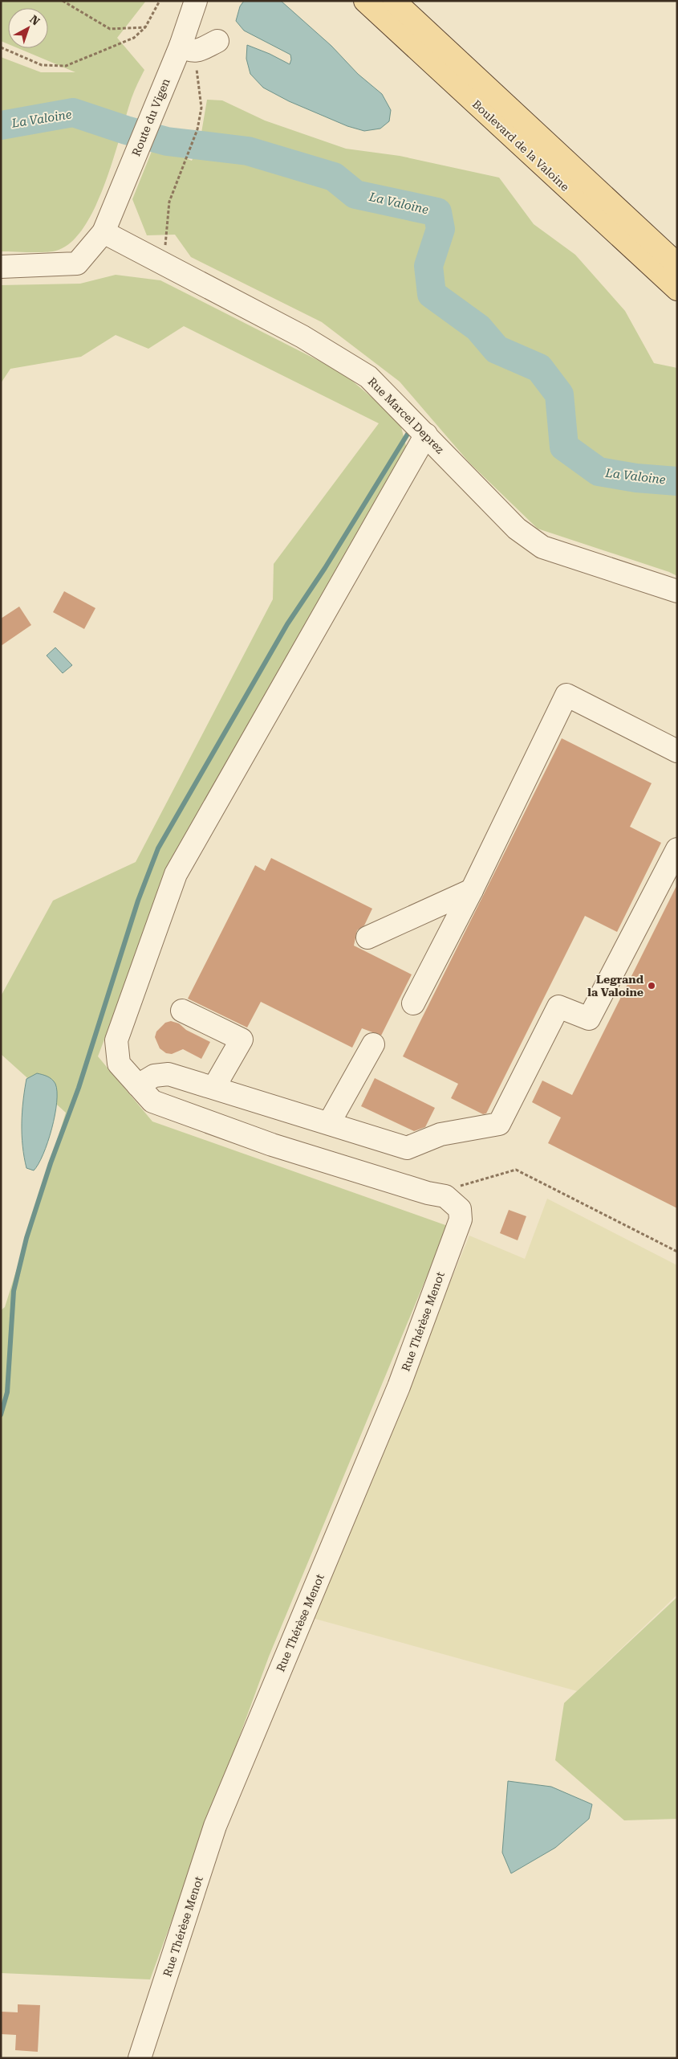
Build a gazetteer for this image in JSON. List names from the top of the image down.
{
  "streets": {
    "main road": ["Boulevard de la Valoine"],
    "street": ["Route du Vigen", "Rue Marcel Deprez", "Rue Thérèse Menot"]
  },
  "crossings": [
    ["Route du Vigen", "Rue Marcel Deprez"]
  ],
  "water": ["La Valoine"],
  "places": ["Legrand la Valoine"],
  "north": "top right"
}
